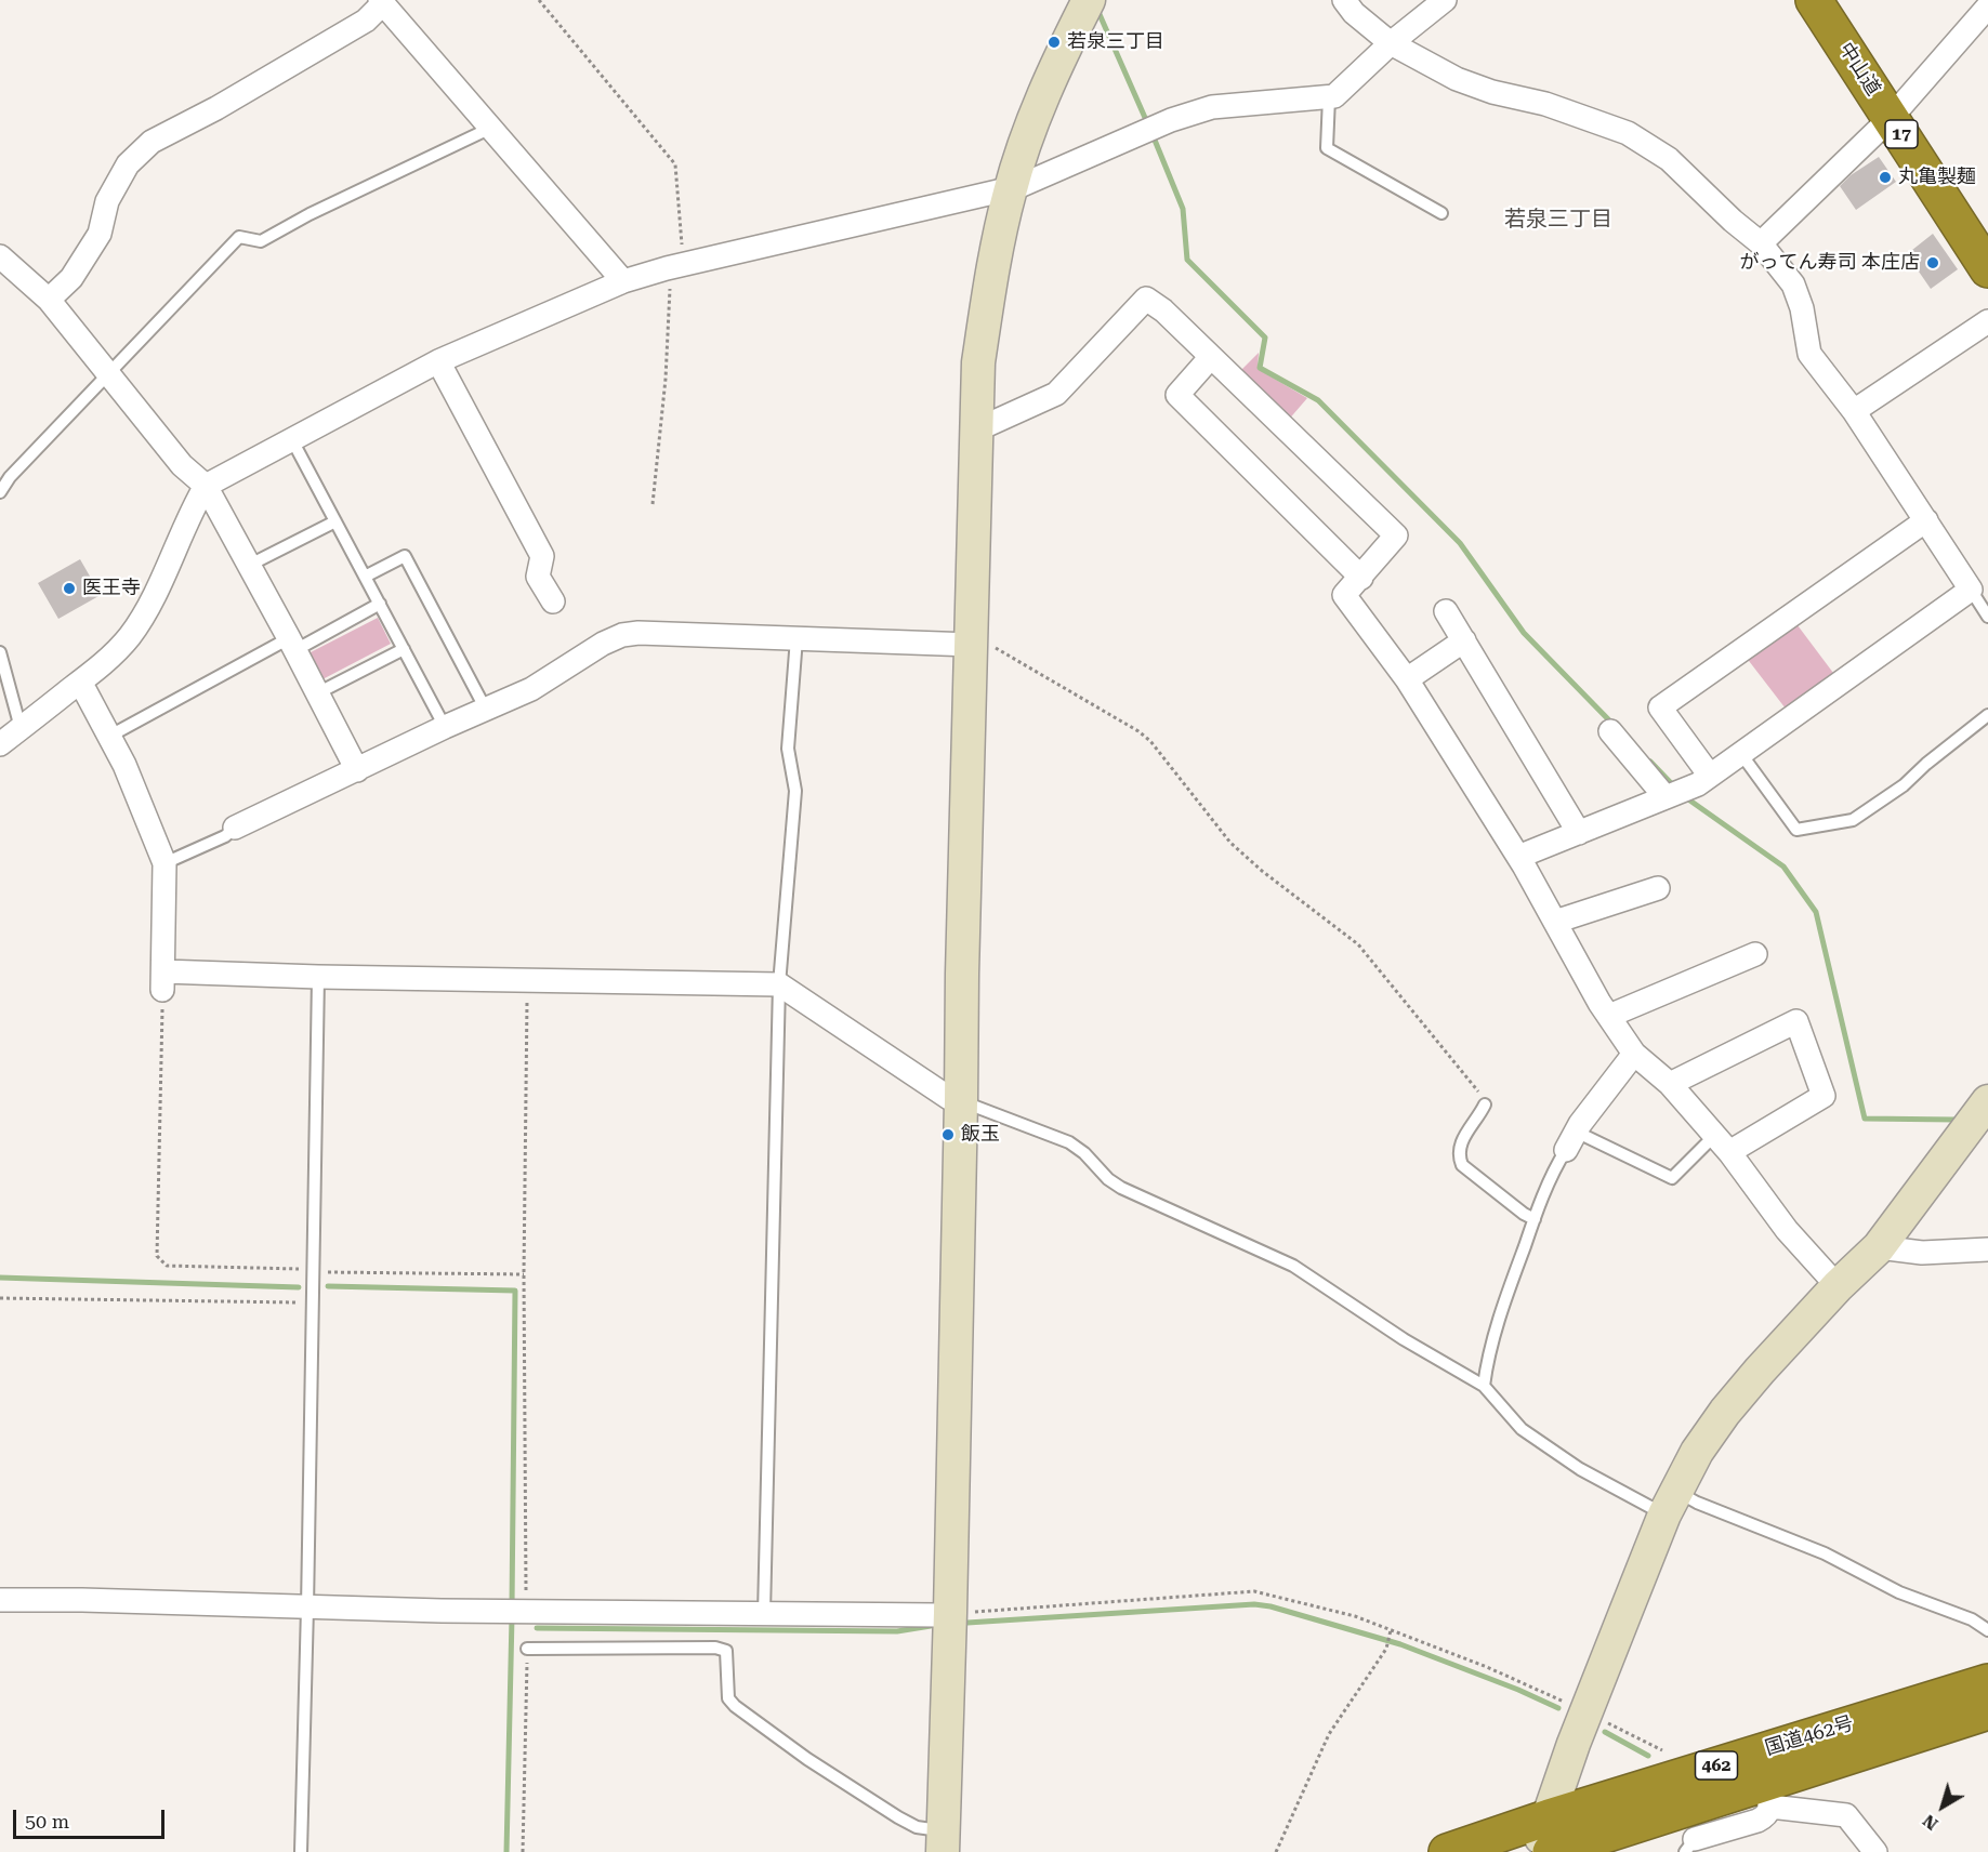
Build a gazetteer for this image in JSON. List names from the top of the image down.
{
  "streets": {
    "highway": [
      "中山道",
      "17",
      "国道462号",
      "462"
    ]
  },
  "districts": ["若泉三丁目"],
  "places": [
    "若泉三丁目",
    "丸亀製麺",
    "がってん寿司 本庄店",
    "医王寺",
    "飯玉"
  ],
  "scale_bar": "50 m",
  "north": "bottom left"
}
